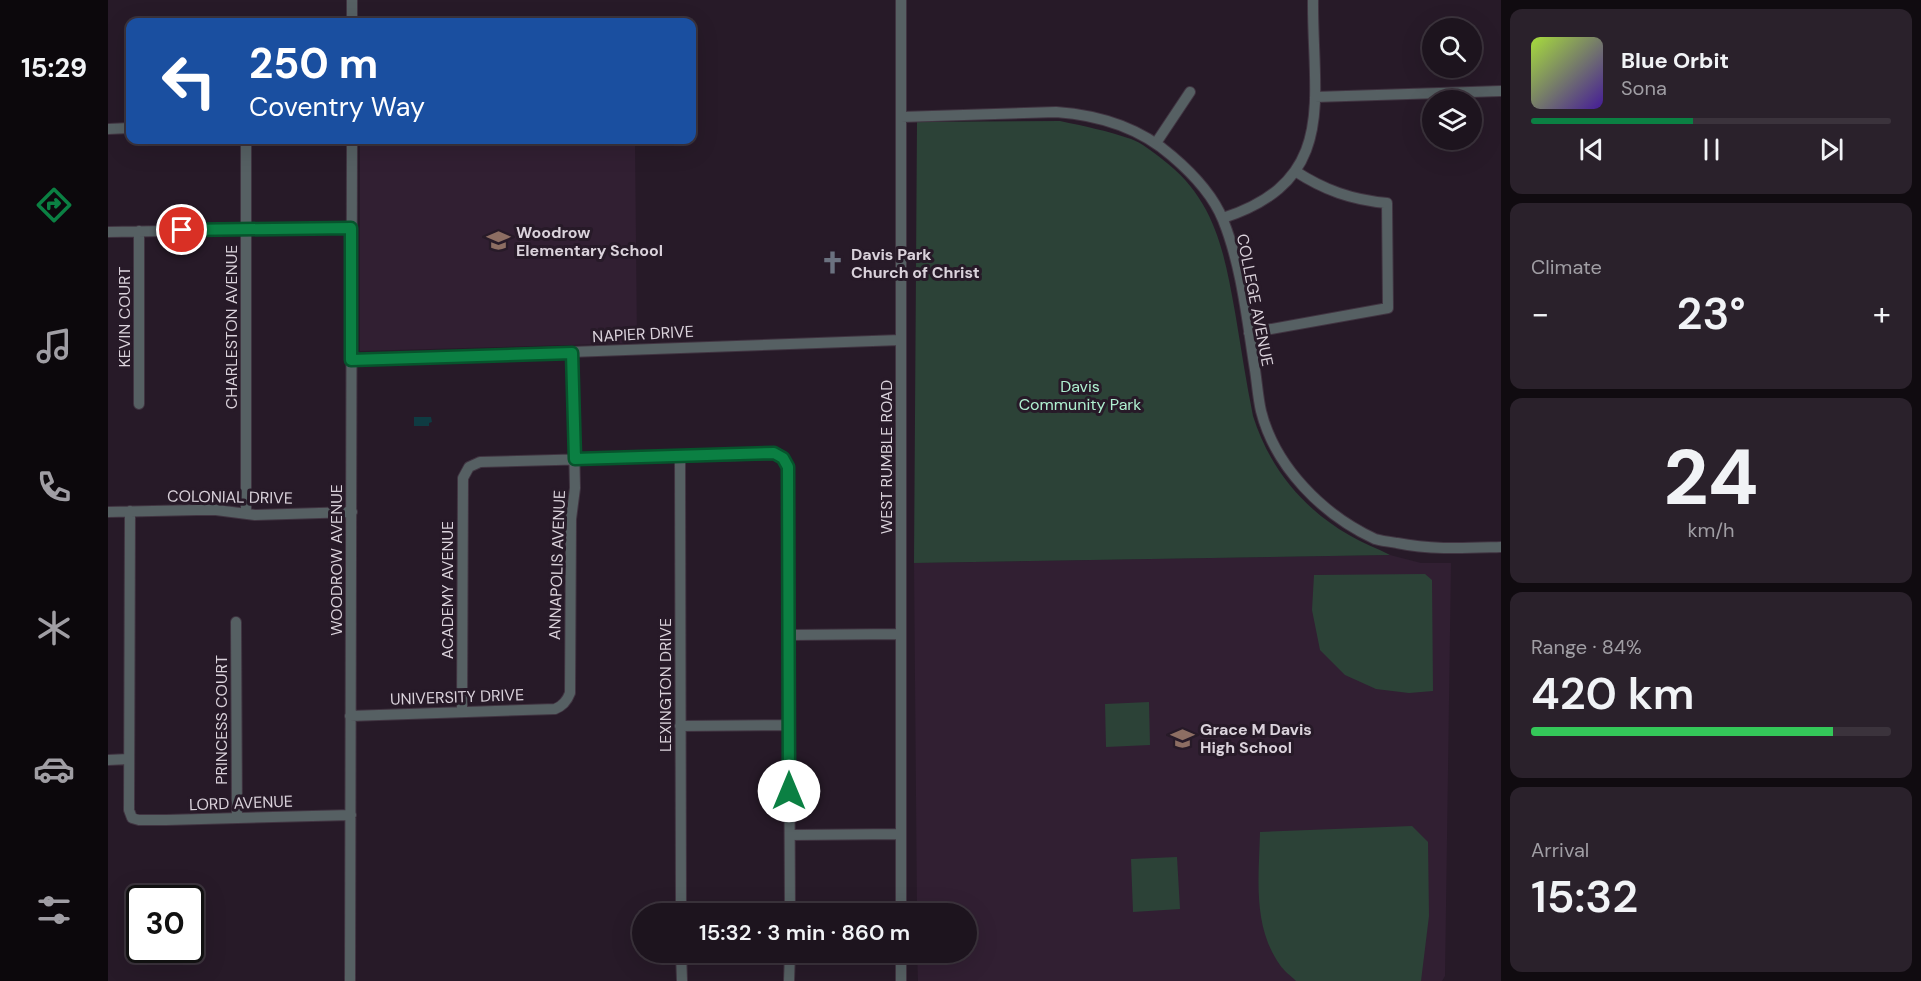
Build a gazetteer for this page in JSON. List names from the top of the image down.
{
  "streets": {
    "street": [
      "COLLEGE AVENUE",
      "KEVIN COURT",
      "CHARLESTON AVENUE",
      "NAPIER DRIVE",
      "WEST RUMBLE ROAD",
      "COLONIAL DRIVE",
      "WOODROW AVENUE",
      "ANNAPOLIS AVENUE",
      "ACADEMY AVENUE",
      "LEXINGTON DRIVE",
      "UNIVERSITY DRIVE",
      "PRINCESS COURT",
      "LORD AVENUE"
    ]
  },
  "crossings": [
    ["COLLEGE AVENUE", "WEST RUMBLE ROAD"],
    ["CHARLESTON AVENUE", "COLONIAL DRIVE"],
    ["NAPIER DRIVE", "WEST RUMBLE ROAD"],
    ["NAPIER DRIVE", "WOODROW AVENUE"],
    ["NAPIER DRIVE", "ANNAPOLIS AVENUE"],
    ["COLONIAL DRIVE", "WOODROW AVENUE"],
    ["WOODROW AVENUE", "UNIVERSITY DRIVE"],
    ["WOODROW AVENUE", "LORD AVENUE"],
    ["ANNAPOLIS AVENUE", "ACADEMY AVENUE"],
    ["ANNAPOLIS AVENUE", "UNIVERSITY DRIVE"],
    ["ACADEMY AVENUE", "UNIVERSITY DRIVE"],
    ["PRINCESS COURT", "LORD AVENUE"]
  ],
  "parks": ["Davis Community Park"],
  "places": {
    "school or university": ["Woodrow Elementary School", "Grace M Davis High School"],
    "church": ["Davis Park Church of Christ"]
  },
  "page": {
    "tabs": "15:29",
    "turn": ["250 m", "Coventry Way"],
    "song": ["Blue Orbit", "Sona"],
    "tile": [
      "Climate",
      ["24", "km/h"],
      ["Range · 84%", "420 km"],
      ["Arrival", "15:32"]
    ],
    "heat": ["−", "23°", "+"],
    "limit": "30",
    "trip": "15:32 · 3 min · 860 m"
  }
}
